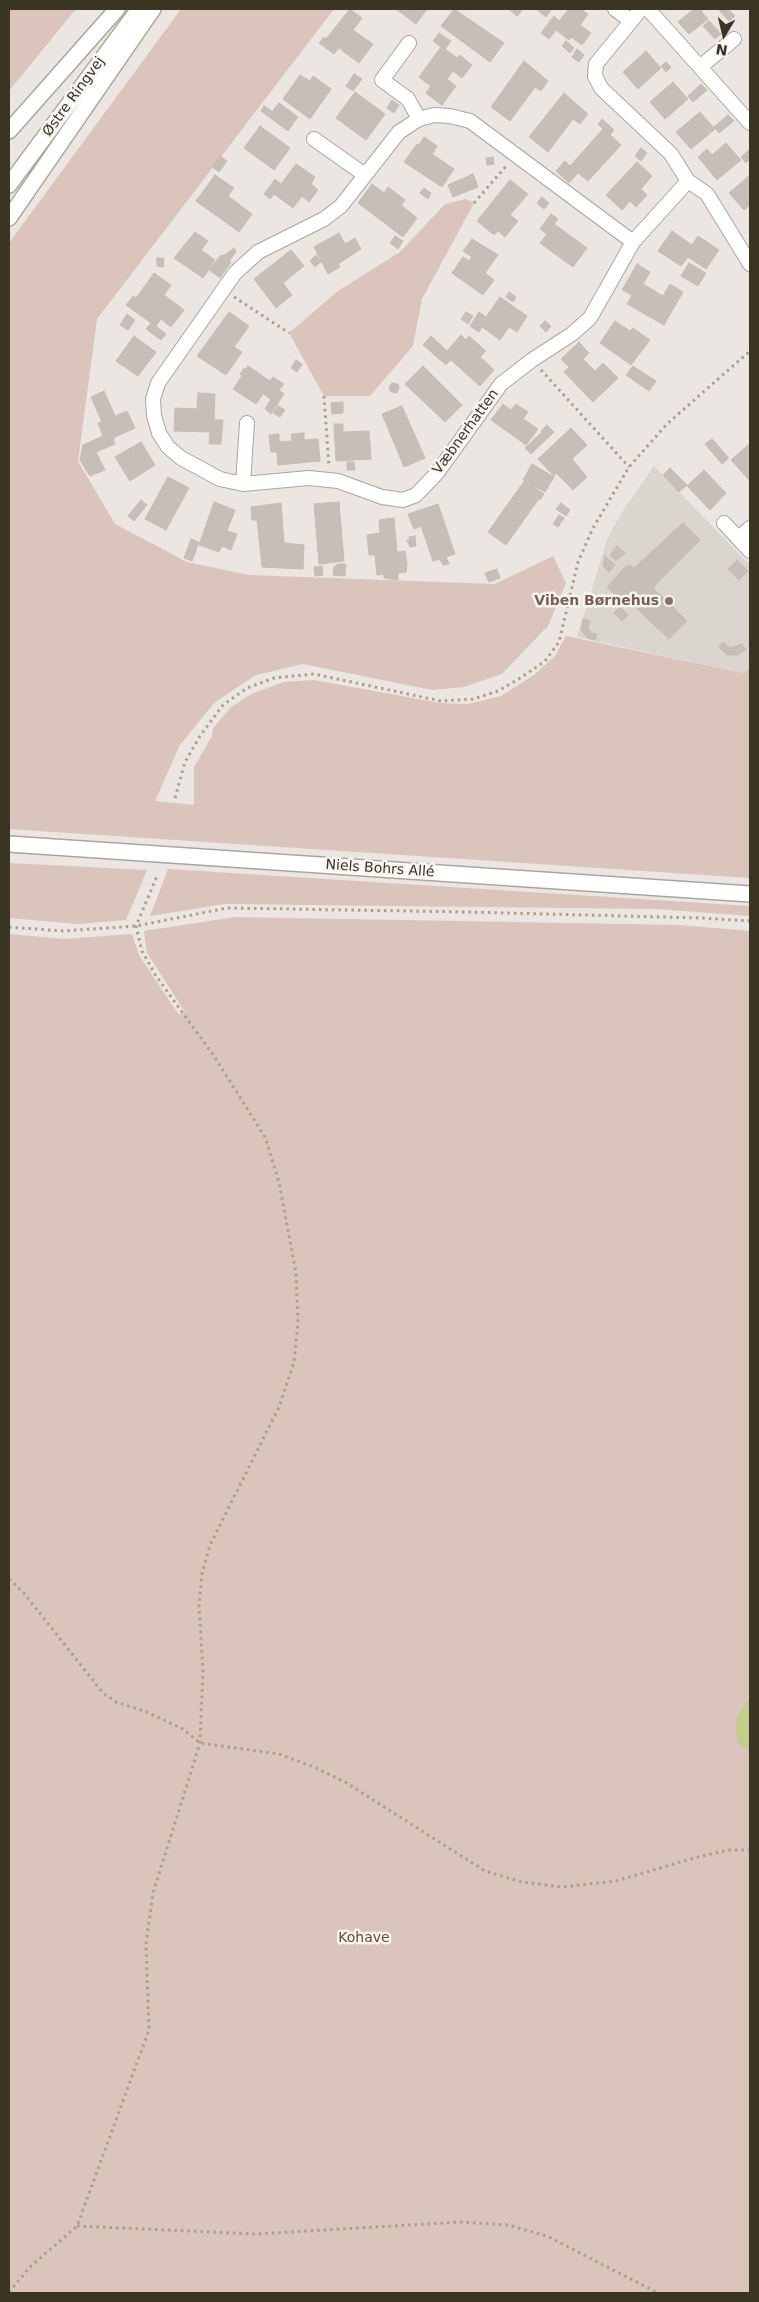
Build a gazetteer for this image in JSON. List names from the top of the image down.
{
  "streets": {
    "street": ["Østre Ringvej", "Væbnerhatten", "Niels Bohrs Allé"]
  },
  "parks": ["Kohave"],
  "places": ["Viben Børnehus"],
  "north": "bottom"
}
